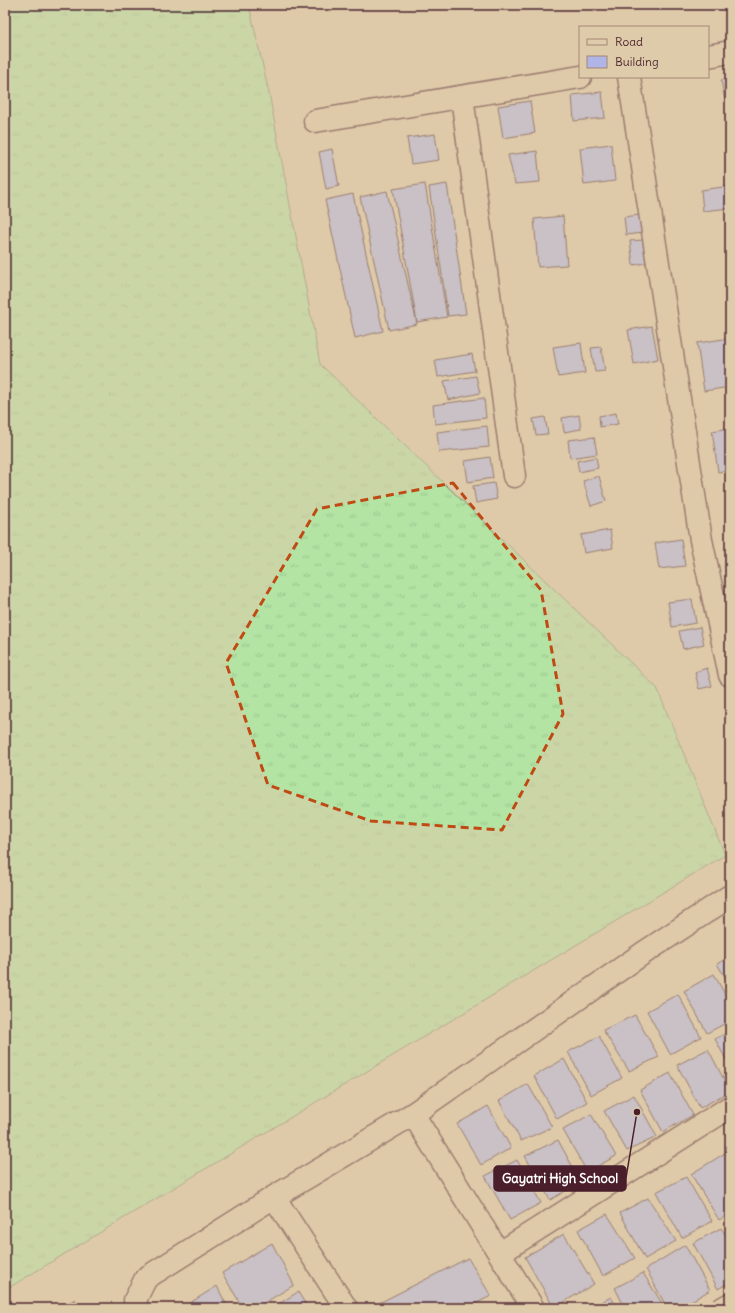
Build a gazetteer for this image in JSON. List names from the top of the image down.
{
  "places": ["Gayatri High School"],
  "legend": ["Road", "Building"]
}
